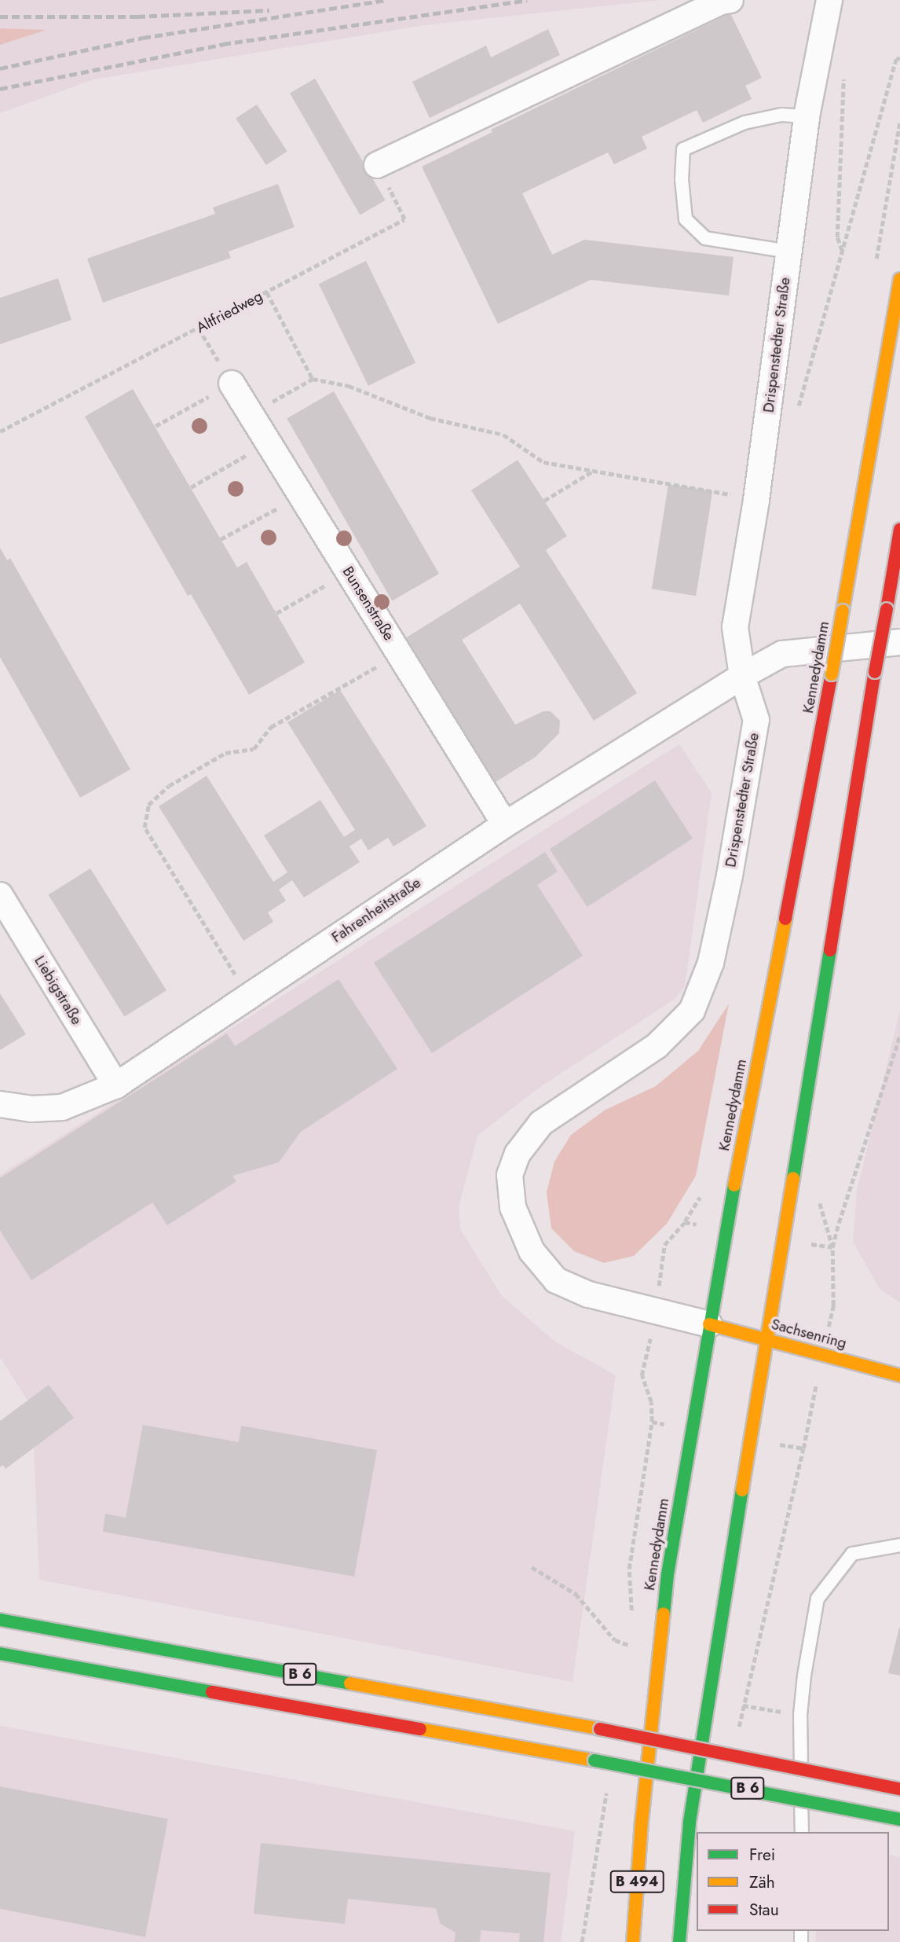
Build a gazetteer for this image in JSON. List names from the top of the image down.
{
  "streets": {
    "main road": [
      "Kennedydamm",
      "Sachsenring",
      "B 6",
      "B 494"
    ],
    "street": [
      "Drispenstedter Straße",
      "Bunsenstraße",
      "Fahrenheitstraße",
      "Liebigstraße"
    ],
    "path": ["Altfriedweg"]
  },
  "crossings": [
    ["Drispenstedter Straße", "Kennedydamm"],
    ["Drispenstedter Straße", "Fahrenheitstraße"],
    ["Drispenstedter Straße", "Sachsenring"],
    ["Bunsenstraße", "Fahrenheitstraße"],
    ["Kennedydamm", "Sachsenring"],
    ["Fahrenheitstraße", "Liebigstraße"],
    ["Sachsenring", "B 494"]
  ],
  "legend": ["Frei", "Zäh", "Stau"]
}
